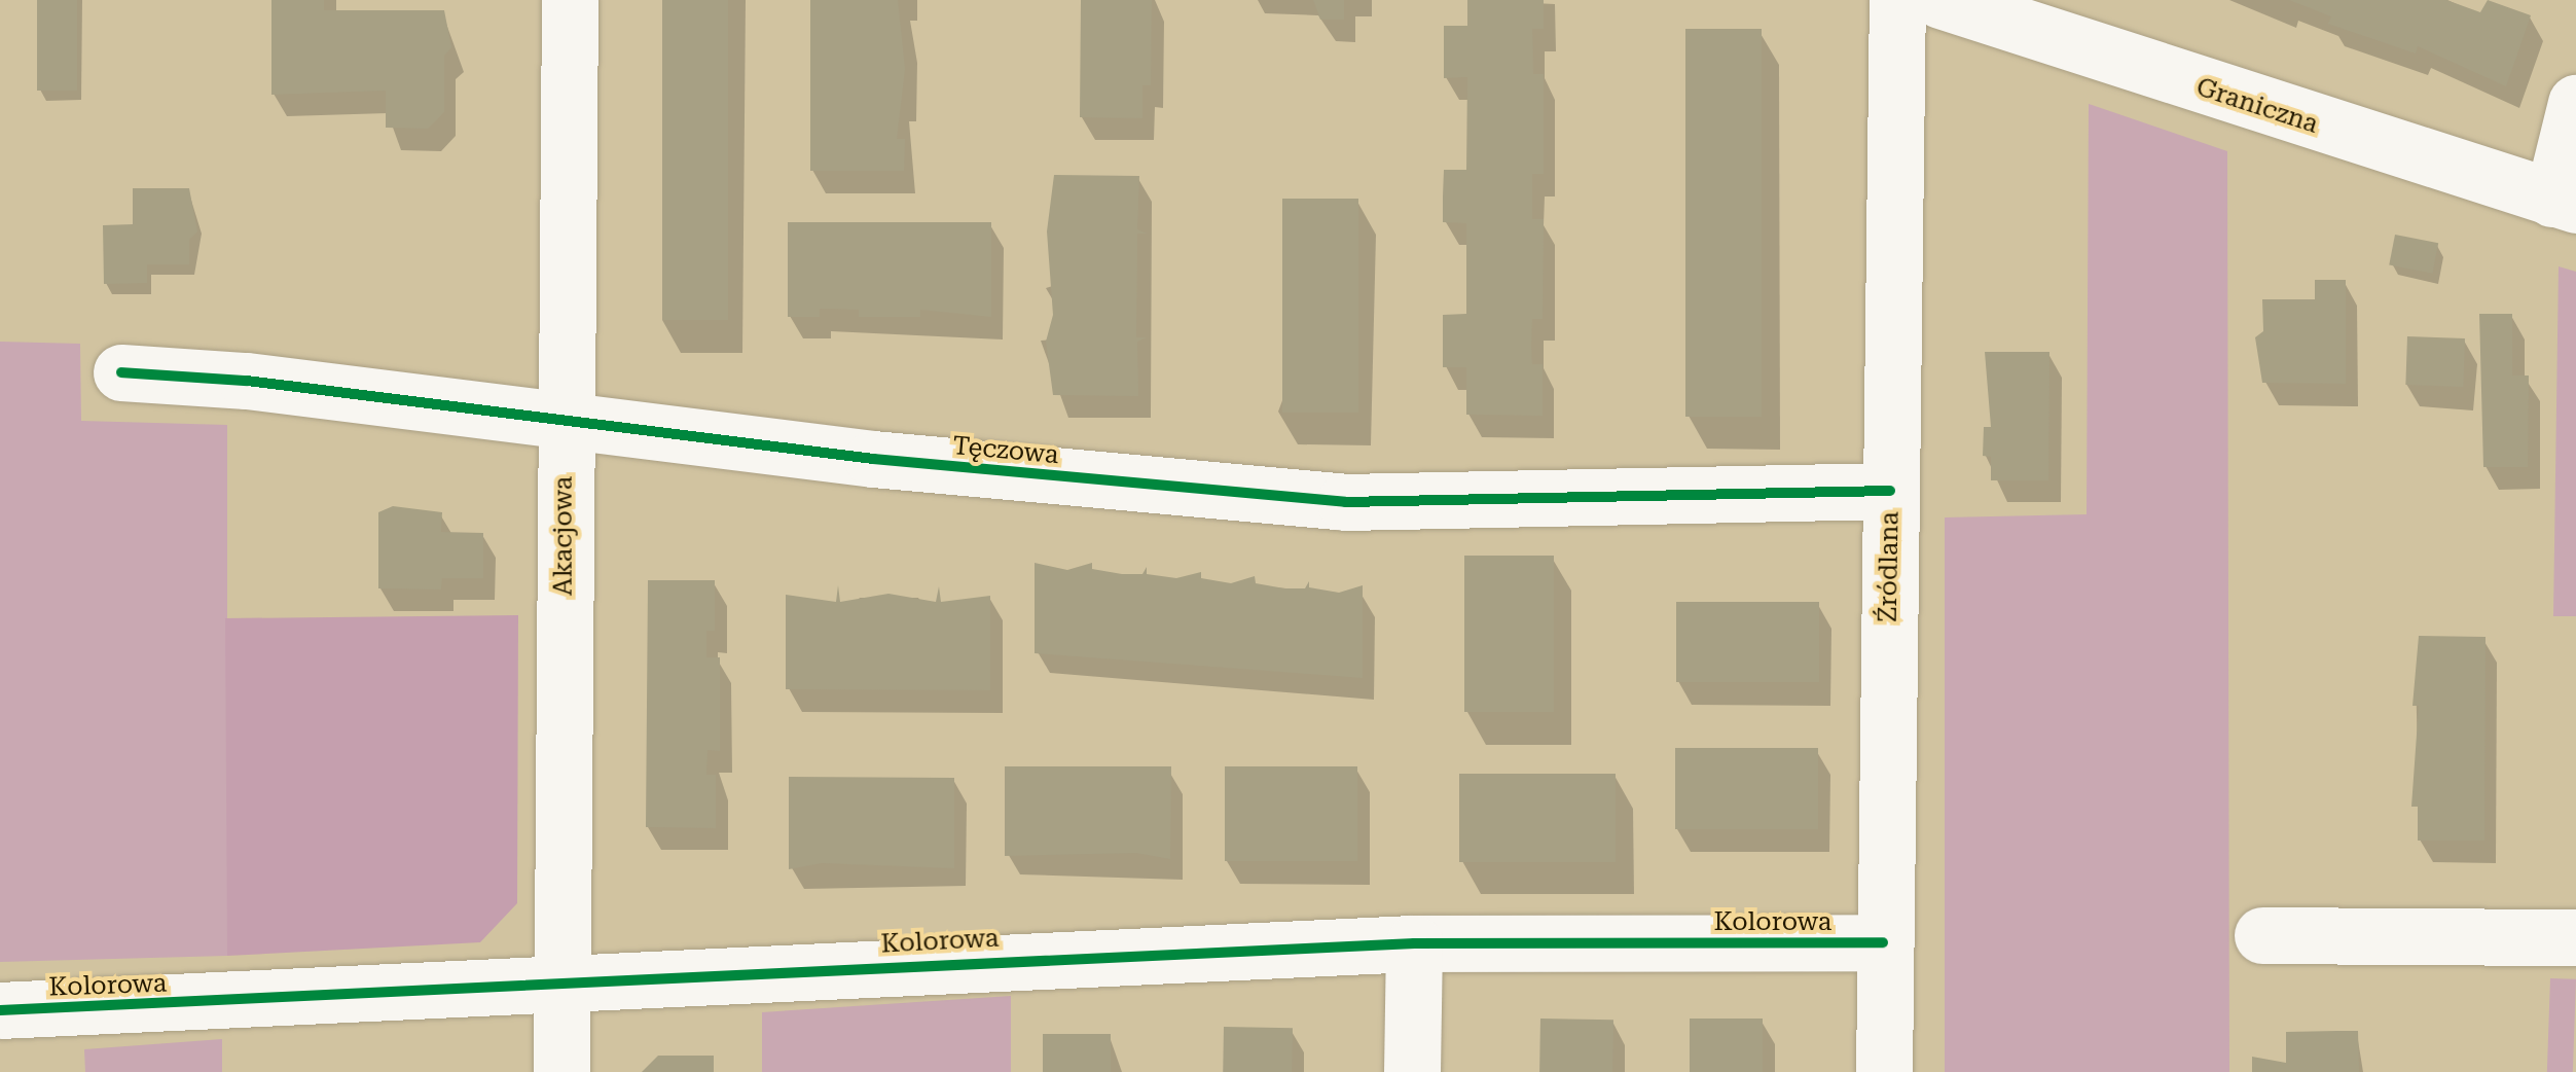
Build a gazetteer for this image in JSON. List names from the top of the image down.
{
  "streets": {
    "street": [
      "Graniczna",
      "Tęczowa",
      "Akacjowa",
      "Źródlana",
      "Kolorowa"
    ]
  },
  "crossings": [
    ["Tęczowa", "Akacjowa"],
    ["Tęczowa", "Źródlana"],
    ["Akacjowa", "Kolorowa"],
    ["Źródlana", "Kolorowa"]
  ]
}
